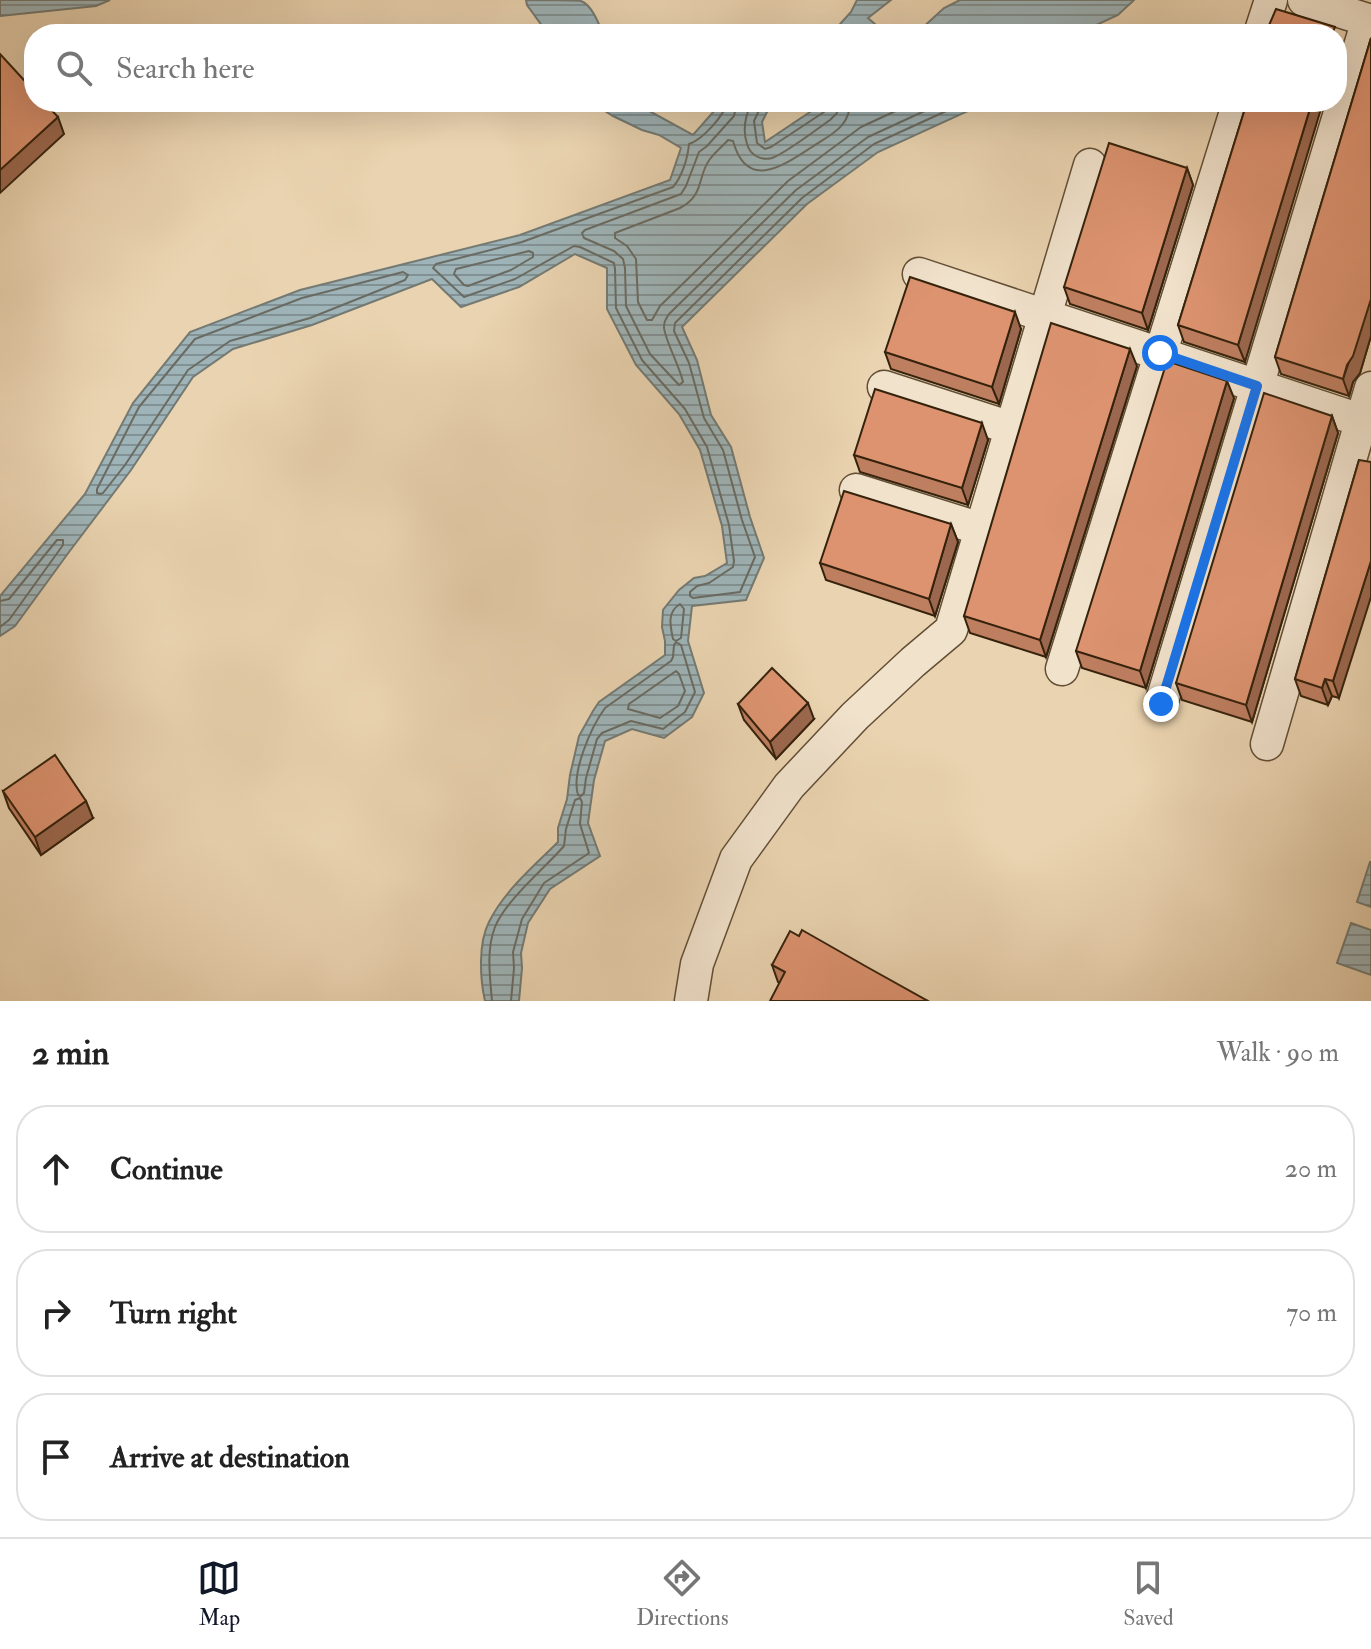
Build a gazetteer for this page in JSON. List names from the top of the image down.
{
  "page": {
    "search": "Search here",
    "heading": ["2 min", "Walk · 90 m"],
    "list": [
      ["Continue", "20 m"],
      ["Turn right", "70 m"],
      "Arrive at destination"
    ],
    "nav": ["Map", "Directions", "Saved"]
  }
}
